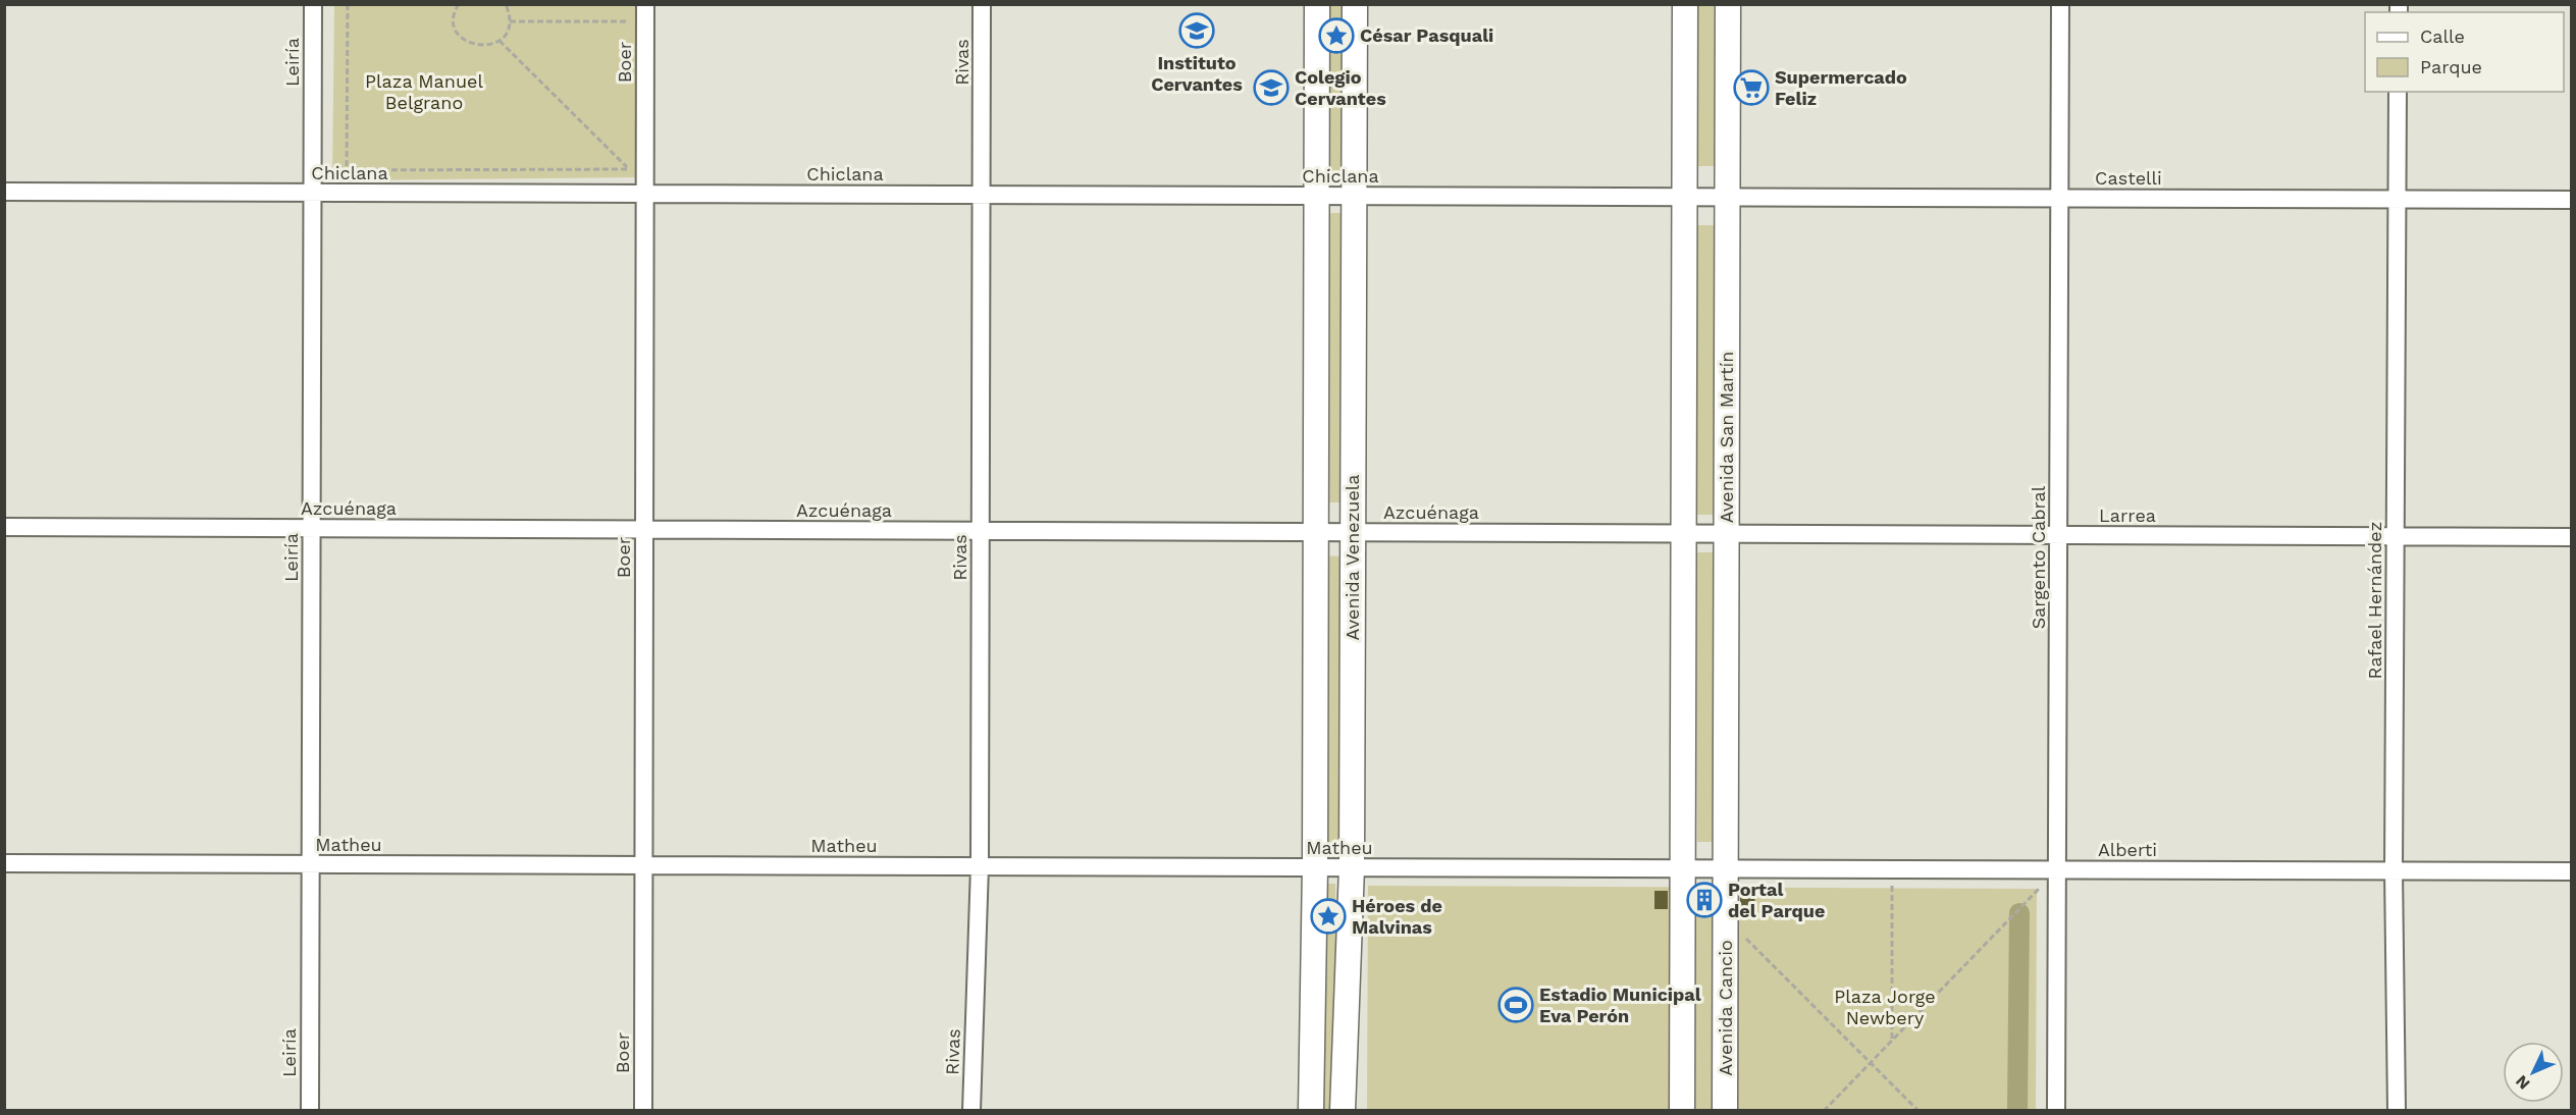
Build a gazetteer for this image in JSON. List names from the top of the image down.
{
  "streets": {
    "street": [
      "Leiría",
      "Boer",
      "Rivas",
      "Chiclana",
      "Castelli",
      "Avenida San Martín",
      "Azcuénaga",
      "Larrea",
      "Avenida Venezuela",
      "Sargento Cabral",
      "Rafael Hernández",
      "Matheu",
      "Alberti",
      "Avenida Cancio"
    ]
  },
  "crossings": [
    ["Leiría", "Chiclana"],
    ["Leiría", "Azcuénaga"],
    ["Leiría", "Matheu"],
    ["Boer", "Chiclana"],
    ["Boer", "Azcuénaga"],
    ["Boer", "Matheu"],
    ["Rivas", "Chiclana"],
    ["Rivas", "Azcuénaga"],
    ["Rivas", "Matheu"],
    ["Chiclana", "Castelli"],
    ["Chiclana", "Avenida Venezuela"],
    ["Castelli", "Avenida San Martín"],
    ["Castelli", "Sargento Cabral"],
    ["Castelli", "Rafael Hernández"],
    ["Avenida San Martín", "Larrea"],
    ["Avenida San Martín", "Alberti"],
    ["Avenida San Martín", "Avenida Cancio"],
    ["Azcuénaga", "Larrea"],
    ["Azcuénaga", "Avenida Venezuela"],
    ["Larrea", "Sargento Cabral"],
    ["Larrea", "Rafael Hernández"],
    ["Avenida Venezuela", "Matheu"],
    ["Sargento Cabral", "Alberti"],
    ["Rafael Hernández", "Alberti"],
    ["Matheu", "Alberti"],
    ["Alberti", "Avenida Cancio"]
  ],
  "parks": ["Plaza Manuel Belgrano", "Plaza Jorge Newbery"],
  "places": {
    "school or university": ["Instituto Cervantes", "Colegio Cervantes"],
    "place": ["César Pasquali", "Héroes de Malvinas"],
    "supermarket": ["Supermercado Feliz"],
    "building": ["Portal del Parque"],
    "sports": ["Estadio Municipal Eva Perón"]
  },
  "legend": ["Calle", "Parque"],
  "north": "bottom left"
}
